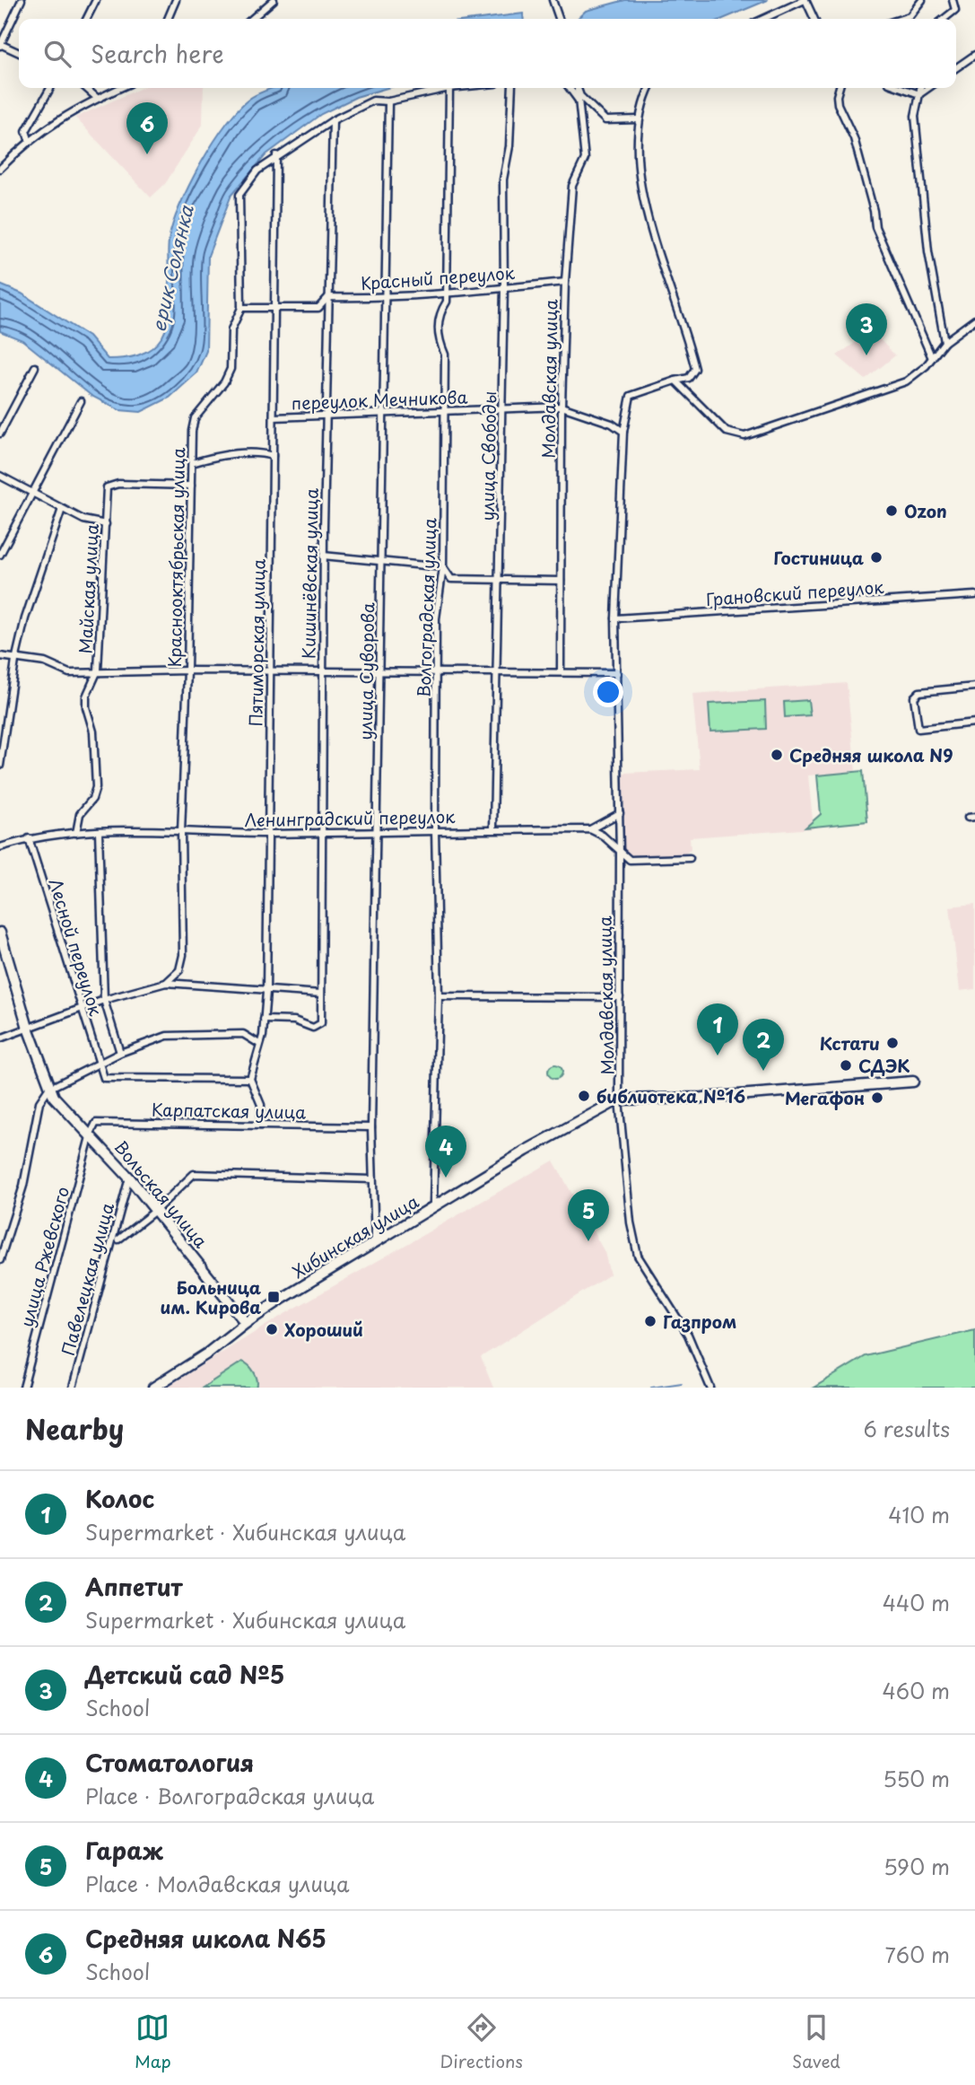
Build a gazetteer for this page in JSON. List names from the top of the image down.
{
  "streets": {
    "street": [
      "Красный переулок",
      "Молдавская улица",
      "переулок Мечникова",
      "улица Свободы",
      "Краснооктябрьская улица",
      "Кишинёвская улица",
      "Майская улица",
      "Грановский переулок",
      "Волгоградская улица",
      "Пятиморская улица",
      "улица Суворова",
      "Ленинградский переулок",
      "Лесной переулок",
      "Карпатская улица",
      "Вольская улица",
      "Хибинская улица",
      "улица Ржевского",
      "Павелецкая улица"
    ]
  },
  "crossings": [
    ["Красный переулок", "Молдавская улица"],
    ["Красный переулок", "улица Свободы"],
    ["Красный переулок", "Краснооктябрьская улица"],
    ["Красный переулок", "Кишинёвская улица"],
    ["Красный переулок", "Волгоградская улица"],
    ["Красный переулок", "Пятиморская улица"],
    ["Красный переулок", "улица Суворова"],
    ["Молдавская улица", "переулок Мечникова"],
    ["Молдавская улица", "Грановский переулок"],
    ["Молдавская улица", "Хибинская улица"],
    ["переулок Мечникова", "улица Свободы"],
    ["переулок Мечникова", "Кишинёвская улица"],
    ["переулок Мечникова", "Волгоградская улица"],
    ["переулок Мечникова", "Пятиморская улица"],
    ["переулок Мечникова", "улица Суворова"],
    ["улица Свободы", "Ленинградский переулок"],
    ["Краснооктябрьская улица", "Кишинёвская улица"],
    ["Краснооктябрьская улица", "Майская улица"],
    ["Краснооктябрьская улица", "Волгоградская улица"],
    ["Краснооктябрьская улица", "Пятиморская улица"],
    ["Краснооктябрьская улица", "улица Суворова"],
    ["Краснооктябрьская улица", "Ленинградский переулок"],
    ["Кишинёвская улица", "Пятиморская улица"],
    ["Кишинёвская улица", "Ленинградский переулок"],
    ["Майская улица", "Ленинградский переулок"],
    ["Волгоградская улица", "Ленинградский переулок"],
    ["Волгоградская улица", "Хибинская улица"],
    ["Пятиморская улица", "Ленинградский переулок"],
    ["улица Суворова", "Ленинградский переулок"],
    ["улица Суворова", "Карпатская улица"],
    ["улица Суворова", "Хибинская улица"],
    ["Ленинградский переулок", "Лесной переулок"],
    ["Карпатская улица", "Вольская улица"],
    ["Карпатская улица", "улица Ржевского"],
    ["Вольская улица", "Хибинская улица"],
    ["Вольская улица", "улица Ржевского"],
    ["Вольская улица", "Павелецкая улица"]
  ],
  "water": ["ерик Солянка"],
  "places": {
    "other": [
      "Ozon",
      "Гостиница",
      "Средняя школа N9",
      "Кстати",
      "СДЭК",
      "библиотека №16",
      "Мегафон",
      "Газпром",
      "Хороший"
    ],
    "transit": ["Больница им. Кирова"]
  },
  "page": {
    "search": "Search here",
    "pins": [
      "6",
      "3",
      "1",
      "2",
      "4",
      "5"
    ],
    "heading": ["Nearby", "6 results"],
    "list": [
      {
        "mark": "1",
        "name": "Колос",
        "note": "Supermarket · Хибинская улица",
        "value": "410 m"
      },
      {
        "mark": "2",
        "name": "Аппетит",
        "note": "Supermarket · Хибинская улица",
        "value": "440 m"
      },
      {
        "mark": "3",
        "name": "Детский сад №5",
        "note": "School",
        "value": "460 m"
      },
      {
        "mark": "4",
        "name": "Стоматология",
        "note": "Place · Волгоградская улица",
        "value": "550 m"
      },
      {
        "mark": "5",
        "name": "Гараж",
        "note": "Place · Молдавская улица",
        "value": "590 m"
      },
      {
        "mark": "6",
        "name": "Средняя школа N65",
        "note": "School",
        "value": "760 m"
      }
    ],
    "nav": ["Map", "Directions", "Saved"]
  }
}
